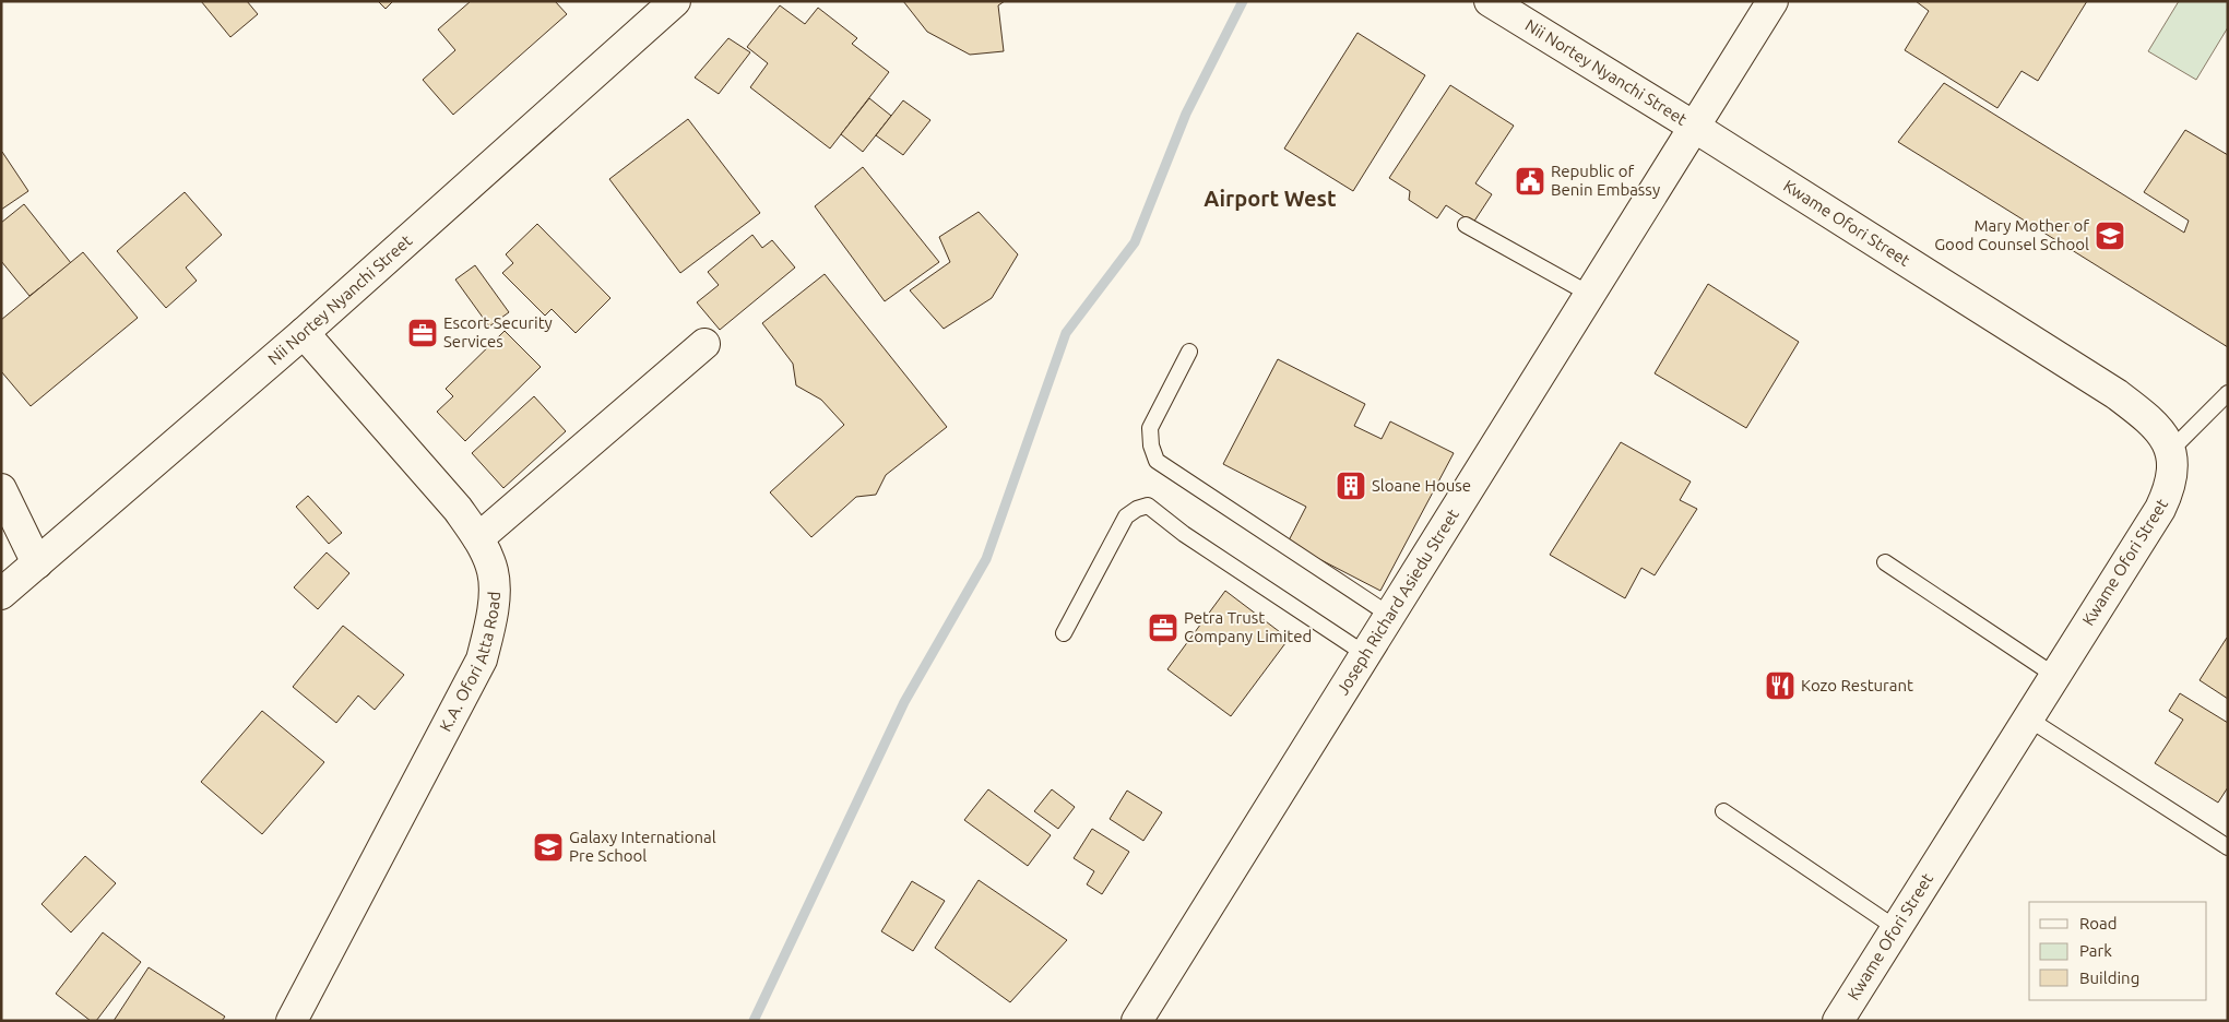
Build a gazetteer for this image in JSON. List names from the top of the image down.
{
  "streets": {
    "street": [
      "Nii Nortey Nyanchi Street",
      "Kwame Ofori Street",
      "Joseph Richard Asiedu Street",
      "K.A. Ofori Atta Road"
    ]
  },
  "crossings": [
    ["Nii Nortey Nyanchi Street", "Kwame Ofori Street"],
    ["Nii Nortey Nyanchi Street", "Joseph Richard Asiedu Street"],
    ["Nii Nortey Nyanchi Street", "K.A. Ofori Atta Road"],
    ["Kwame Ofori Street", "Joseph Richard Asiedu Street"]
  ],
  "districts": ["Airport West"],
  "places": {
    "public building": ["Republic of Benin Embassy"],
    "school or university": ["Mary Mother of Good Counsel School", "Galaxy International Pre School"],
    "office": ["Escort Security Services", "Petra Trust Company Limited"],
    "building": ["Sloane House"],
    "restaurant": ["Kozo Resturant"]
  },
  "legend": ["Road", "Park", "Building"]
}
